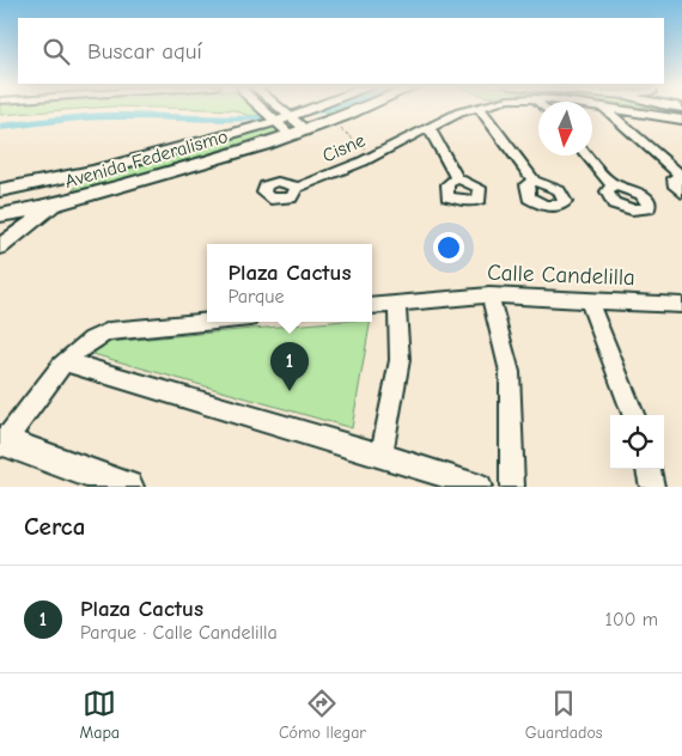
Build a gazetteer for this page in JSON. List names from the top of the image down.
{
  "streets": {
    "street": ["Cisne", "Avenida Federalismo", "Calle Candelilla"]
  },
  "north": "bottom",
  "page": {
    "search": "Buscar aquí",
    "popup": ["Plaza Cactus", "Parque"],
    "pins": "1",
    "heading": "Cerca",
    "list": [
      {
        "mark": "1",
        "name": "Plaza Cactus",
        "note": "Parque · Calle Candelilla",
        "value": "100 m"
      }
    ],
    "nav": ["Mapa", "Cómo llegar", "Guardados"]
  }
}
